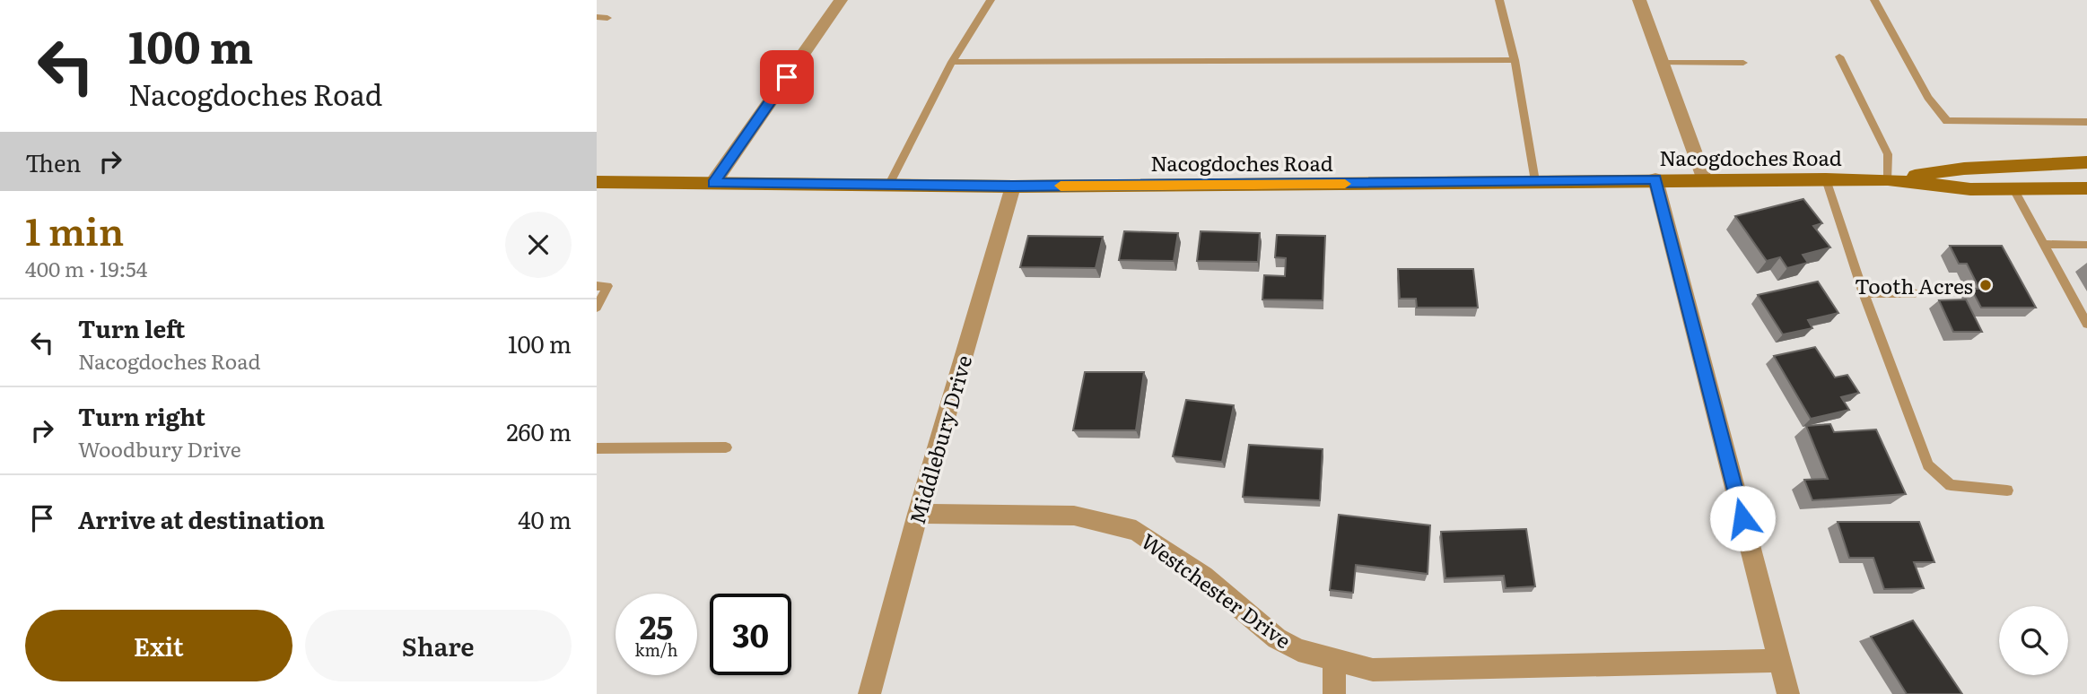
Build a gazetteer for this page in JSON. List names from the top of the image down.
{
  "streets": {
    "main road": ["Nacogdoches Road"],
    "street": ["Middlebury Drive", "Westchester Drive"]
  },
  "crossings": [
    ["Nacogdoches Road", "Middlebury Drive"],
    ["Middlebury Drive", "Westchester Drive"]
  ],
  "places": ["Tooth Acres"],
  "page": {
    "turn": ["100 m", "Nacogdoches Road"],
    "then": "Then",
    "heading": ["1 min", "400 m · 19:54"],
    "list": [
      {
        "name": "Turn left",
        "note": "Nacogdoches Road",
        "value": "100 m"
      },
      {
        "name": "Turn right",
        "note": "Woodbury Drive",
        "value": "260 m"
      },
      {
        "name": "Arrive at destination",
        "value": "40 m"
      }
    ],
    "speed": "25 km/h",
    "limit": "30",
    "buttons": ["Exit", "Share"]
  }
}
